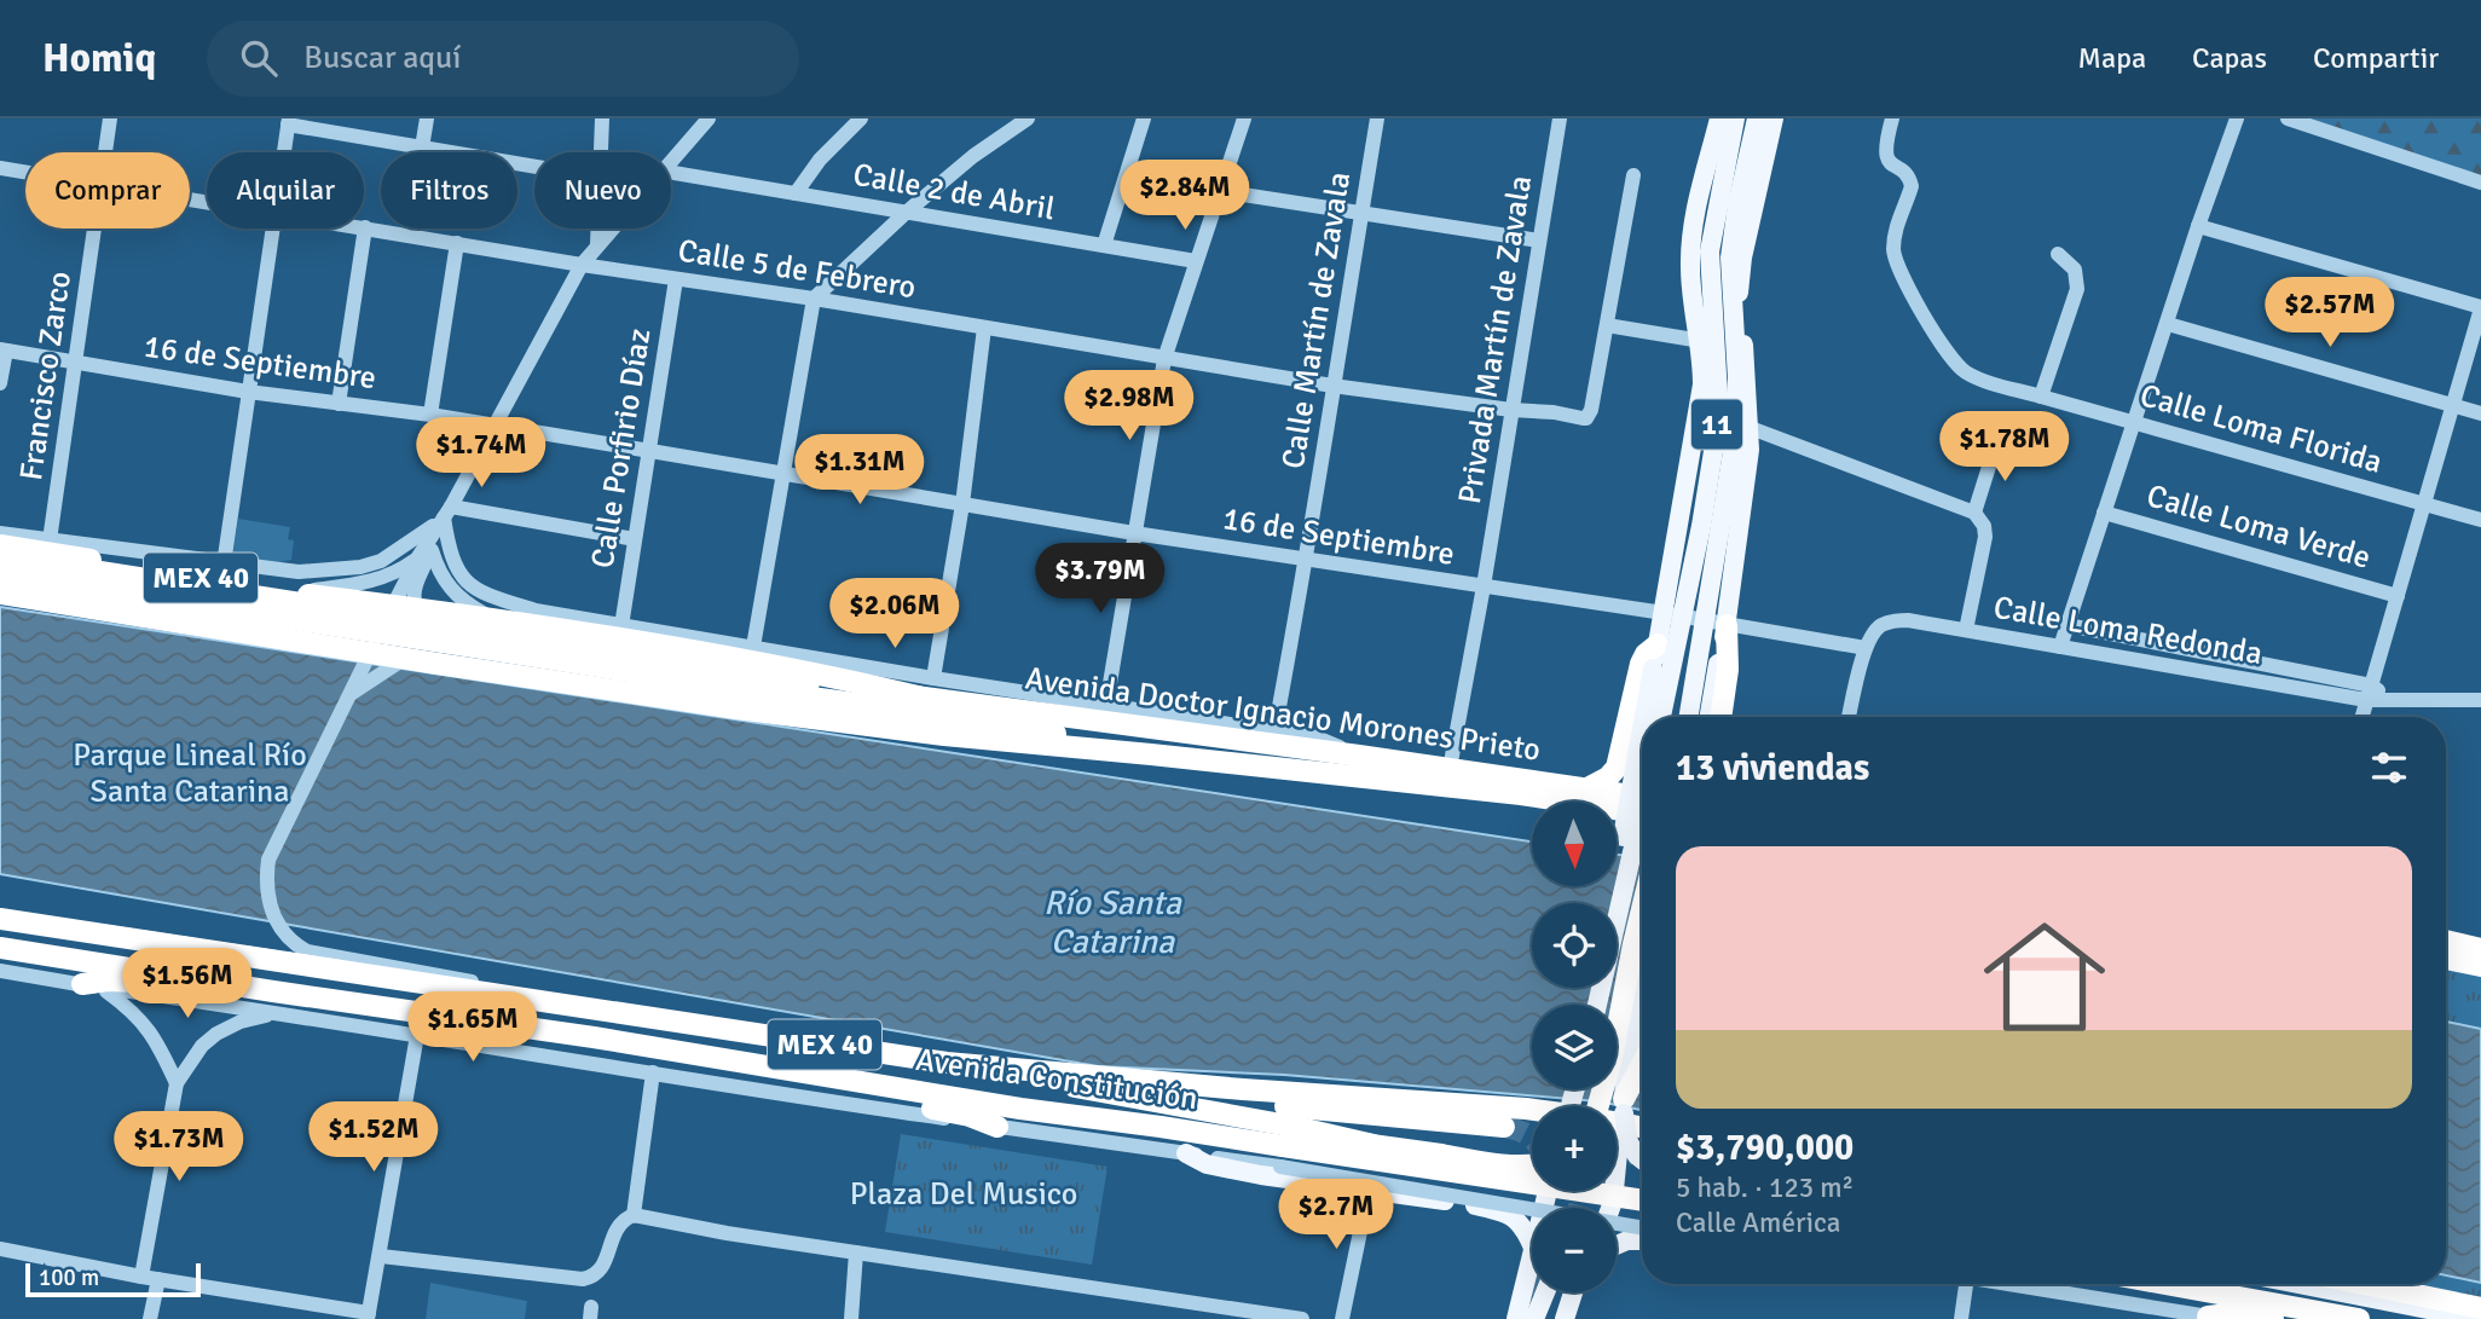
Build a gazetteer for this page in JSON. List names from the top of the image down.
{
  "streets": {
    "highway": ["MEX 40", "Avenida Doctor Ignacio Morones Prieto", "Avenida Constitución"],
    "main road": ["11"],
    "street": [
      "Calle 2 de Abril",
      "Calle 5 de Febrero",
      "Calle Martín de Zavala",
      "Privada Martín de Zavala",
      "16 de Septiembre",
      "Francisco Zarco",
      "Calle Loma Florida",
      "Calle Porfirio Díaz",
      "Calle Loma Verde",
      "Calle Loma Redonda"
    ]
  },
  "crossings": [
    ["Calle 5 de Febrero", "Calle Martín de Zavala"],
    ["Calle 5 de Febrero", "Privada Martín de Zavala"],
    ["Calle 5 de Febrero", "Calle Porfirio Díaz"],
    ["Calle Martín de Zavala", "16 de Septiembre"],
    ["Privada Martín de Zavala", "16 de Septiembre"],
    ["Privada Martín de Zavala", "Avenida Doctor Ignacio Morones Prieto"],
    ["16 de Septiembre", "Francisco Zarco"],
    ["16 de Septiembre", "Calle Porfirio Díaz"],
    ["16 de Septiembre", "Calle Loma Redonda"],
    ["MEX 40", "Avenida Doctor Ignacio Morones Prieto"]
  ],
  "water": ["Río Santa Catarina"],
  "parks": ["Parque Lineal Río Santa Catarina", "Plaza Del Musico"],
  "scale_bar": "100 m",
  "north": "bottom",
  "page": {
    "header": "Homiq",
    "search": "Buscar aquí",
    "nav": ["Mapa", "Capas", "Compartir"],
    "chip": [
      "Comprar",
      "Alquilar",
      "Filtros",
      "Nuevo"
    ],
    "price": [
      "$2.84M",
      "$2.57M",
      "$2.98M",
      "$1.78M",
      "$1.74M",
      "$1.31M",
      "$3.79M",
      "$2.06M",
      "$1.56M",
      "$1.65M",
      "$1.52M",
      "$1.73M",
      "$2.7M"
    ],
    "heading": "13 viviendas",
    "map_buttons": ["+", "−"],
    "list": [
      {
        "name": "$3,790,000",
        "note": "5 hab. · 123 m² · Calle América"
      }
    ],
    "scale": "100 m"
  }
}
